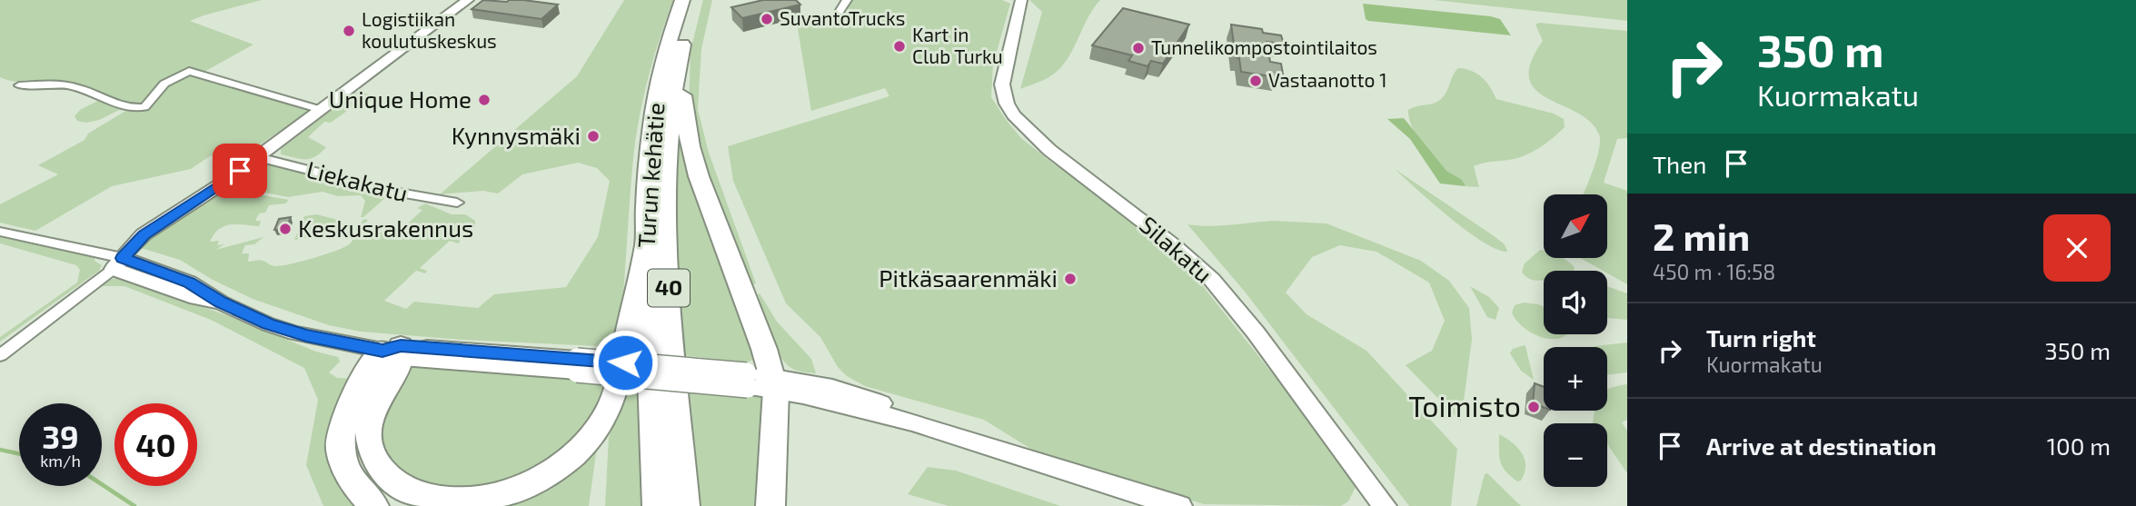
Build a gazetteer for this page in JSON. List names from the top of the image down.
{
  "streets": {
    "highway": ["Turun kehätie", "40"],
    "street": ["Liekakatu", "Silakatu"]
  },
  "places": [
    "SuvantoTrucks",
    "Logistiikan koulutuskeskus",
    "Kart in Club Turku",
    "Tunnelikompostointilaitos",
    "Vastaanotto 1",
    "Unique Home",
    "Kynnysmäki",
    "Keskusrakennus",
    "Pitkäsaarenmäki",
    "Toimisto"
  ],
  "north": "top right",
  "page": {
    "turn": ["350 m", "Kuormakatu"],
    "then": "Then",
    "heading": ["2 min", "450 m · 16:58"],
    "map_buttons": ["+", "−"],
    "list": [
      {
        "name": "Turn right",
        "note": "Kuormakatu",
        "value": "350 m"
      },
      {
        "name": "Arrive at destination",
        "value": "100 m"
      }
    ],
    "speed": "39 km/h",
    "limit": "40"
  }
}
